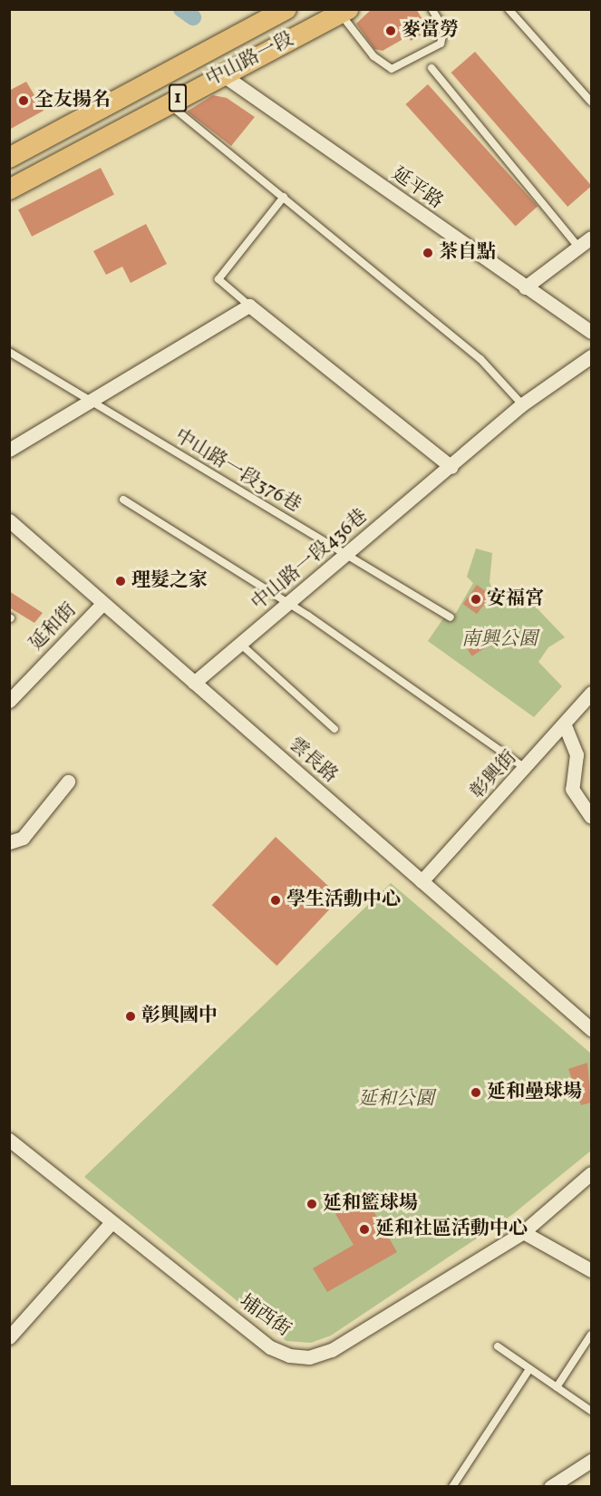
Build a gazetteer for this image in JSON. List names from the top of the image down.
{
  "streets": {
    "main road": ["中山路一段", "1"],
    "street": [
      "延平路",
      "中山路一段436巷",
      "延和街",
      "雲長路",
      "彰興街",
      "埔西街"
    ],
    "lane": ["中山路一段376巷"]
  },
  "crossings": [
    ["中山路一段", "延平路"],
    ["中山路一段376巷", "中山路一段436巷"],
    ["中山路一段436巷", "雲長路"],
    ["延和街", "雲長路"],
    ["雲長路", "彰興街"]
  ],
  "parks": ["南興公園", "延和公園"],
  "places": [
    "麥當勞",
    "全友揚名",
    "茶自點",
    "理髮之家",
    "安福宮",
    "學生活動中心",
    "彰興國中",
    "延和壘球場",
    "延和籃球場",
    "延和社區活動中心"
  ]
}
